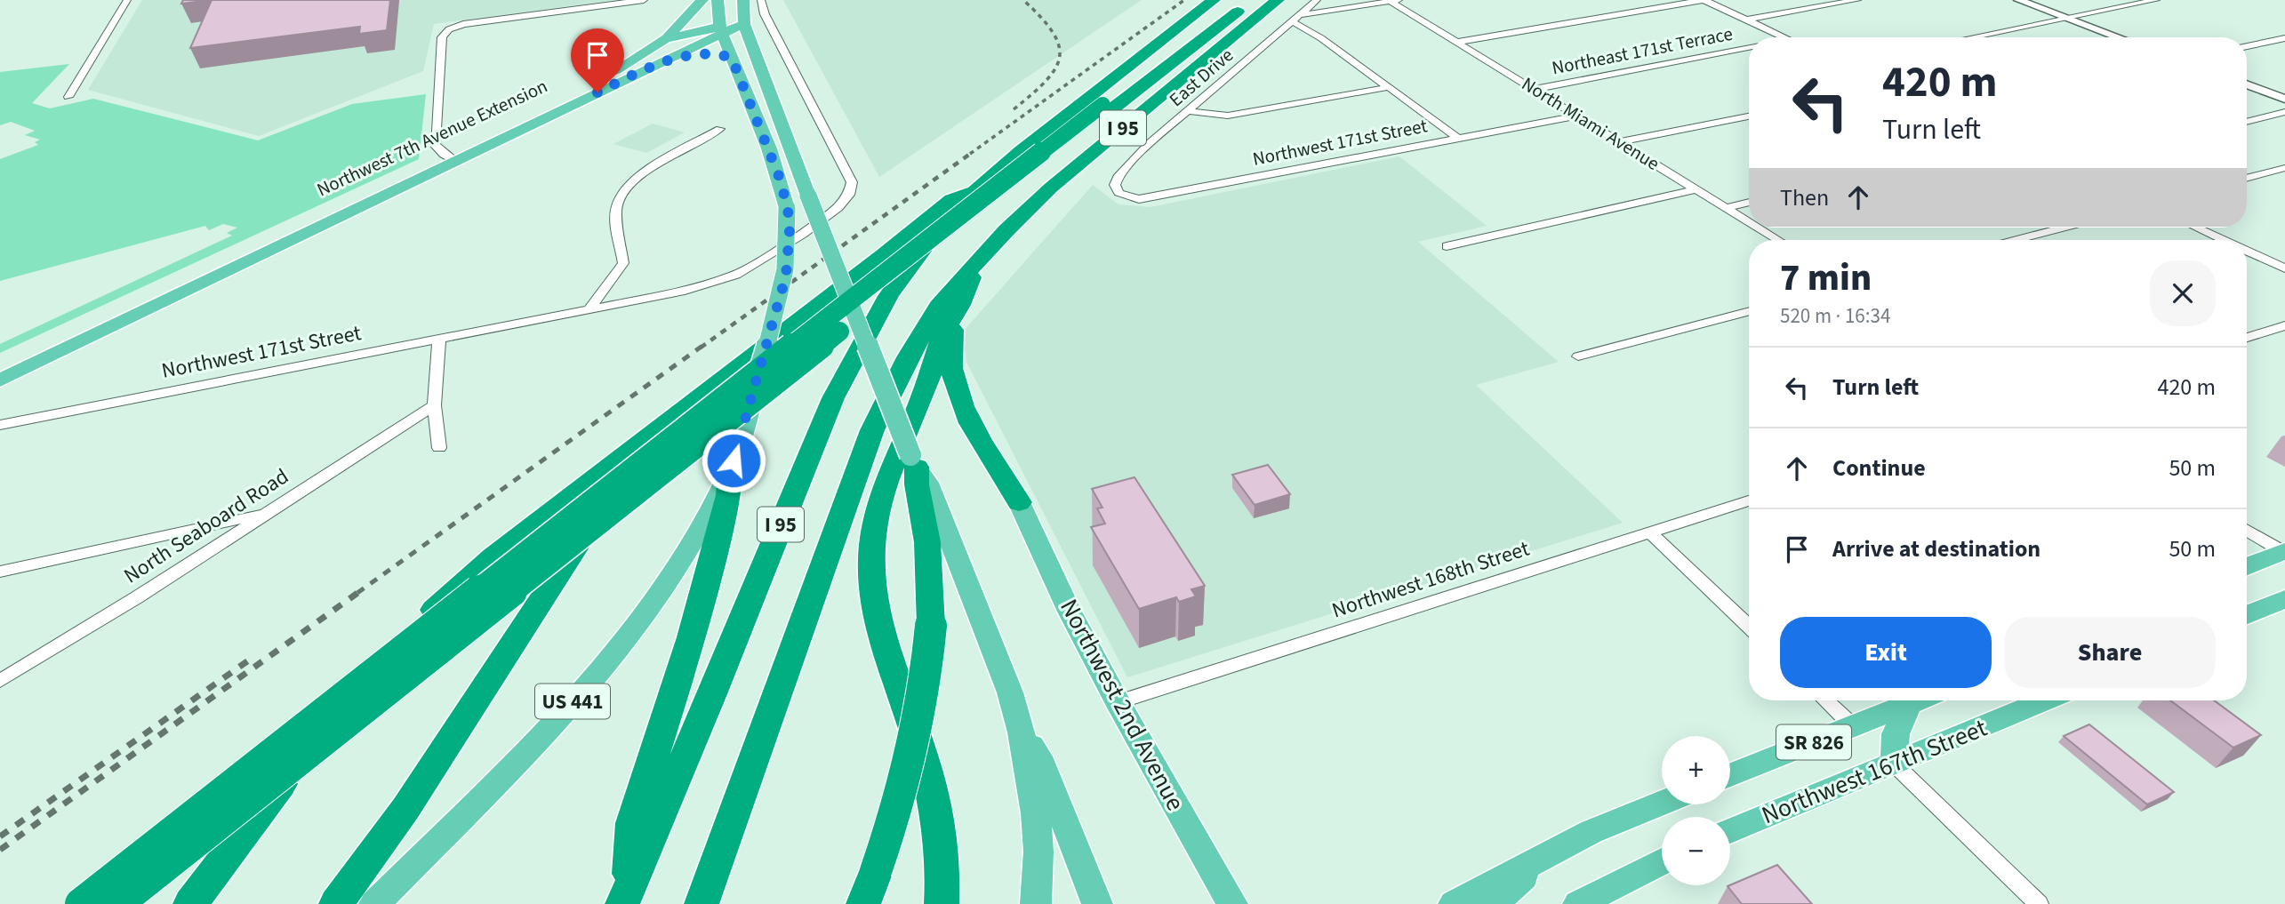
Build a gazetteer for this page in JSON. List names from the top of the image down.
{
  "streets": {
    "highway": ["I 95"],
    "main road": [
      "Northwest 7th Avenue Extension",
      "US 441",
      "Northwest 2nd Avenue",
      "SR 826",
      "Northwest 167th Street"
    ],
    "street": [
      "Northeast 171st Terrace",
      "East Drive",
      "North Miami Avenue",
      "Northwest 171st Street",
      "North Seaboard Road",
      "Northwest 168th Street"
    ]
  },
  "crossings": [
    ["Northeast 171st Terrace", "North Miami Avenue"],
    ["East Drive", "Northwest 171st Street"],
    ["North Miami Avenue", "Northwest 171st Street"],
    ["Northwest 7th Avenue Extension", "US 441"],
    ["Northwest 168th Street", "Northwest 2nd Avenue"]
  ],
  "page": {
    "turn": ["420 m", "Turn left"],
    "then": "Then",
    "heading": ["7 min", "520 m · 16:34"],
    "list": [
      {
        "name": "Turn left",
        "value": "420 m"
      },
      {
        "name": "Continue",
        "value": "50 m"
      },
      {
        "name": "Arrive at destination",
        "value": "50 m"
      }
    ],
    "buttons": ["Exit", "Share"],
    "map_buttons": ["+", "−"]
  }
}
